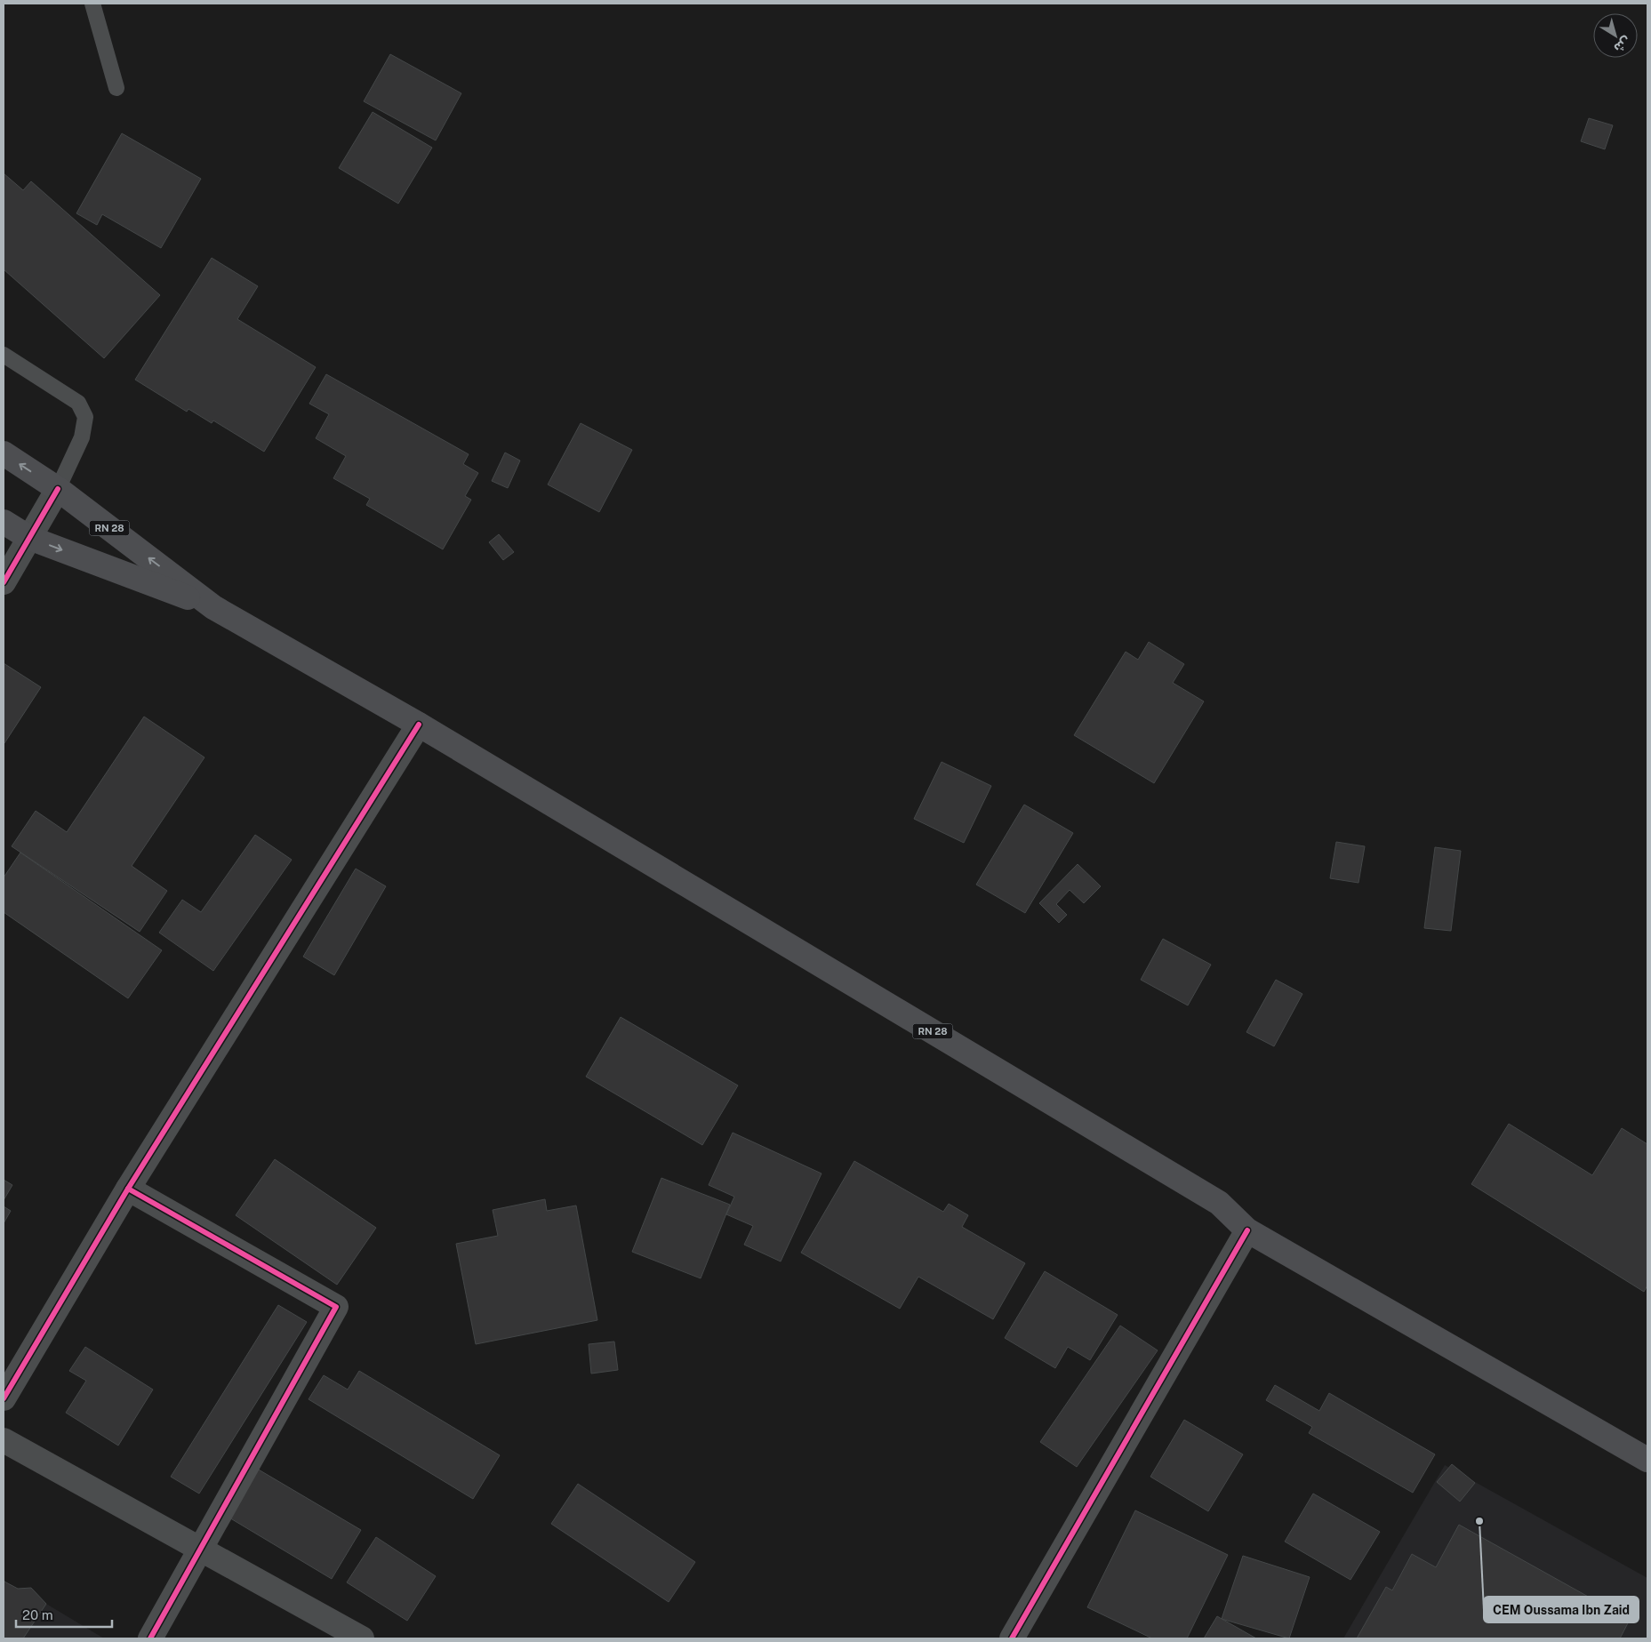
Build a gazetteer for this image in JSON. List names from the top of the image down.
{
  "streets": {
    "main road": ["RN 28"]
  },
  "places": ["CEM Oussama Ibn Zaid"],
  "scale_bar": "20 m",
  "north": "bottom right"
}
